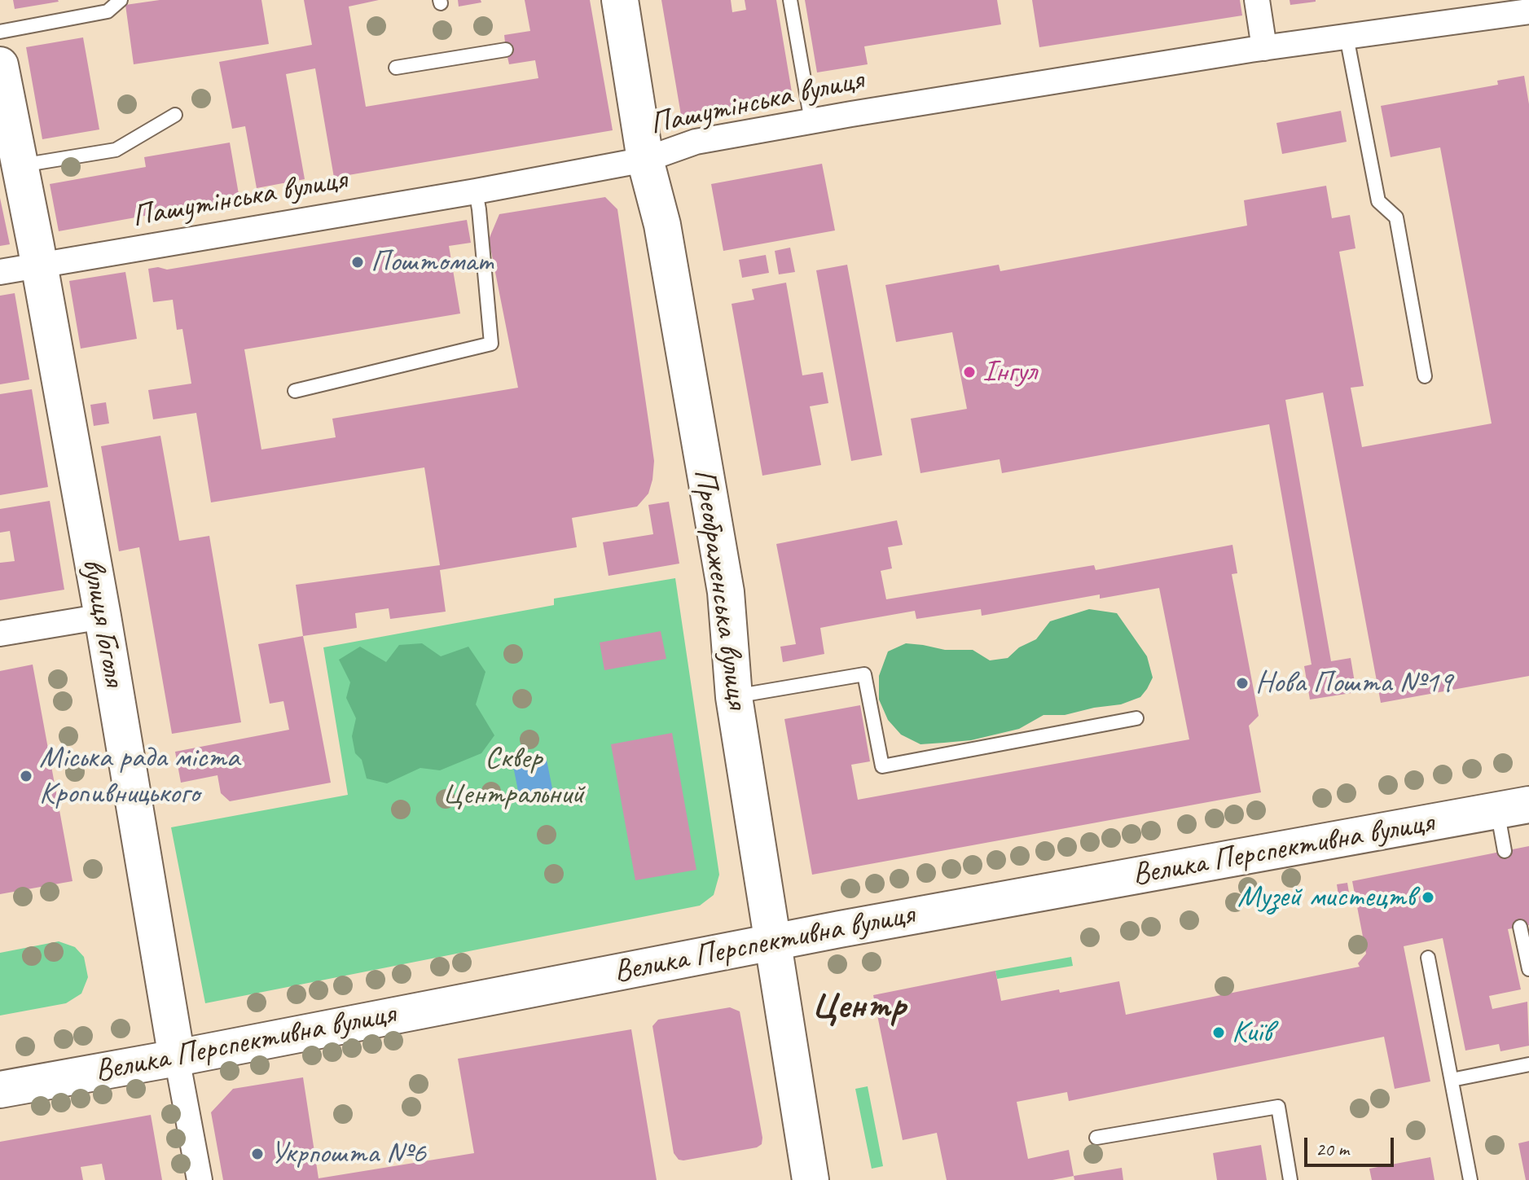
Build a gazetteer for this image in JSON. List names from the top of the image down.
{
  "streets": {
    "main road": ["Преображенська вулиця", "вулиця Гоголя", "Велика Перспективна вулиця"],
    "street": ["Пашутінська вулиця"]
  },
  "crossings": [
    ["Пашутінська вулиця", "Преображенська вулиця"],
    ["Пашутінська вулиця", "вулиця Гоголя"],
    ["Преображенська вулиця", "Велика Перспективна вулиця"],
    ["вулиця Гоголя", "Велика Перспективна вулиця"]
  ],
  "districts": ["Центр"],
  "parks": ["Сквер Центральний"],
  "places": [
    "Поштомат",
    "Інгул",
    "Нова Пошта №19",
    "Міська рада міста Кропивницького",
    "Музей мистецтв",
    "Київ",
    "Укрпошта №6"
  ],
  "scale_bar": "20 m"
}
